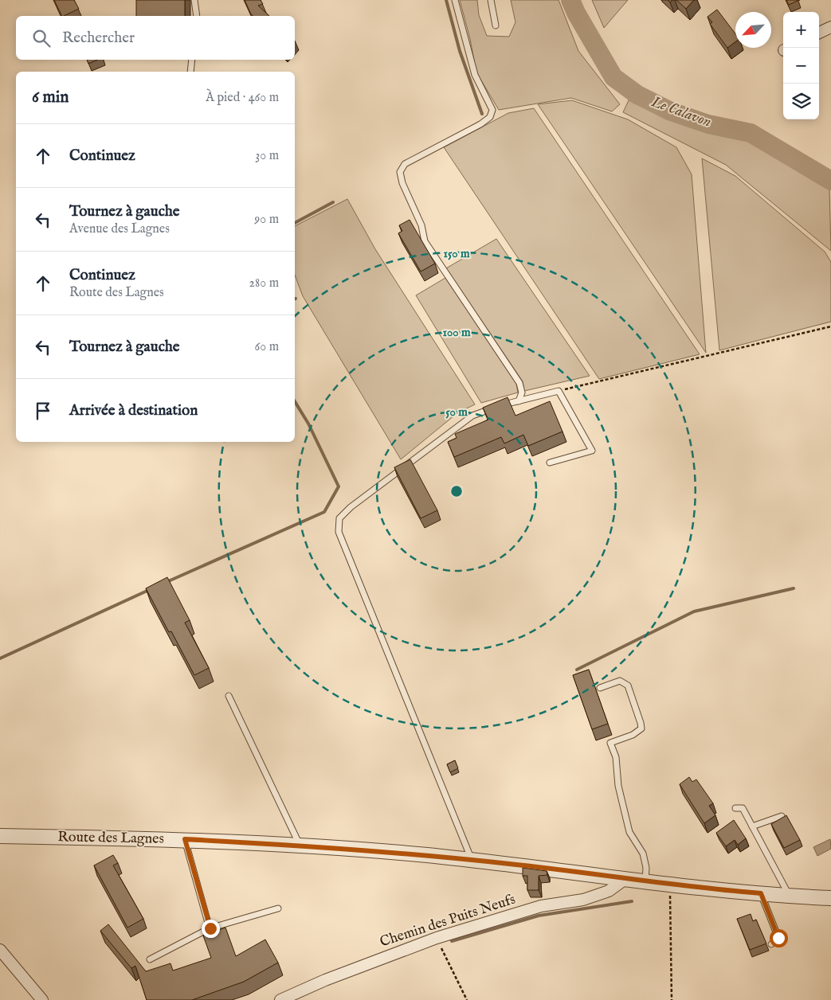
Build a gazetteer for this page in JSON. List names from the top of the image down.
{
  "streets": {
    "street": ["Route des Lagnes", "Chemin des Puits Neufs"]
  },
  "crossings": [
    ["Route des Lagnes", "Chemin des Puits Neufs"]
  ],
  "water": ["Le Calavon"],
  "north": "bottom left",
  "page": {
    "map_buttons": ["+", "−"],
    "search": "Rechercher",
    "heading": ["6 min", "À pied · 460 m"],
    "list": [
      ["Continuez", "30 m"],
      ["Tournez à gauche", "Avenue des Lagnes", "90 m"],
      ["Continuez", "Route des Lagnes", "280 m"],
      ["Tournez à gauche", "60 m"],
      "Arrivée à destination"
    ]
  },
  "rings": ["150 m", "100 m", "50 m"]
}
